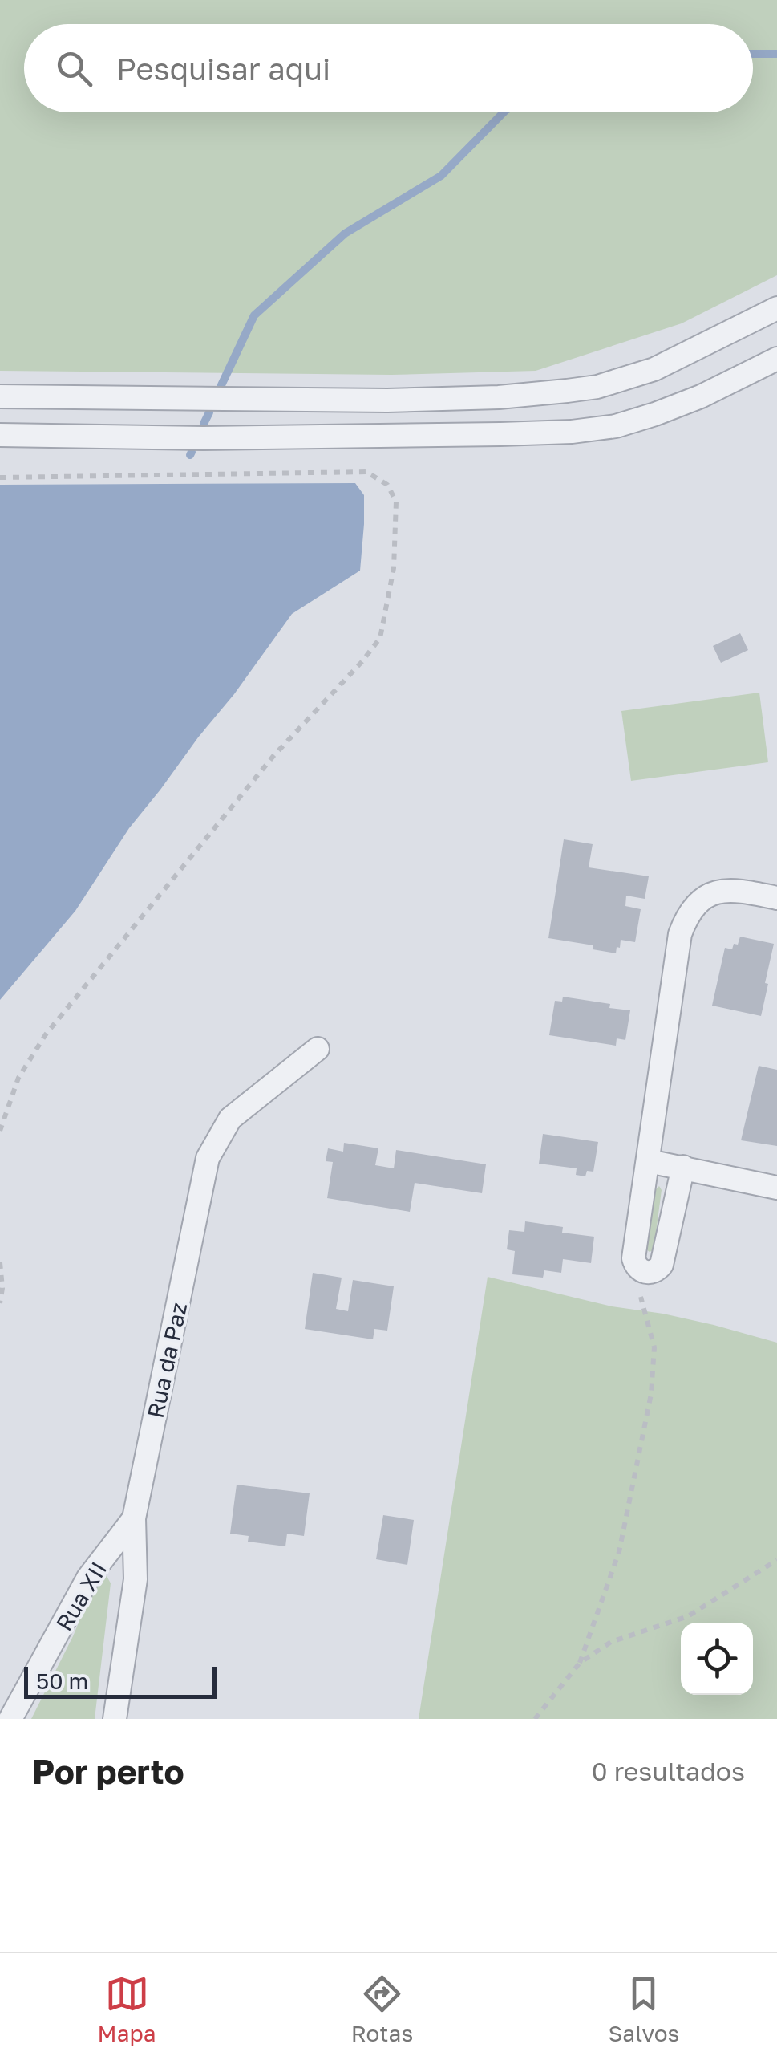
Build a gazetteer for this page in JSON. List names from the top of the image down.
{
  "streets": {
    "street": ["Rua da Paz", "Rua XII"]
  },
  "crossings": [
    ["Rua da Paz", "Rua XII"]
  ],
  "scale_bar": "50 m",
  "page": {
    "search": "Pesquisar aqui",
    "scale": "50 m",
    "heading": ["Por perto", "0 resultados"],
    "nav": ["Mapa", "Rotas", "Salvos"]
  }
}
